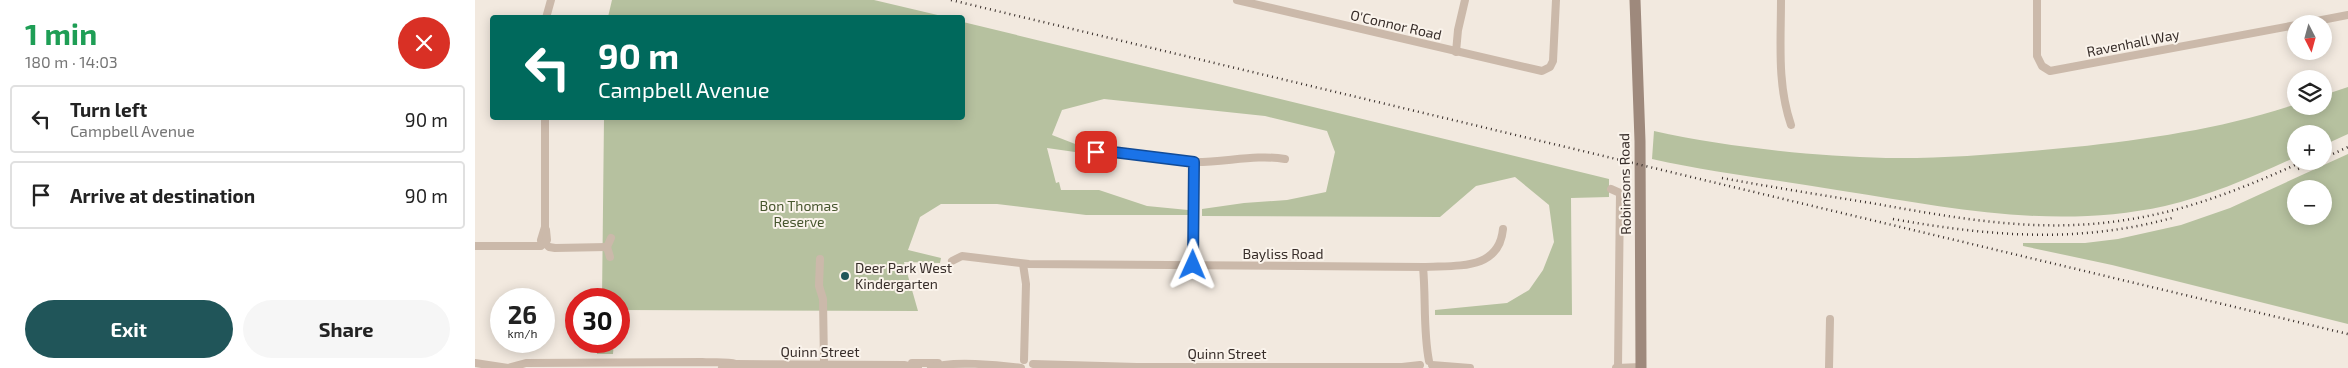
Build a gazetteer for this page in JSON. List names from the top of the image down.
{
  "streets": {
    "main road": ["Robinsons Road"],
    "street": [
      "O'Connor Road",
      "Ravenhall Way",
      "Bayliss Road",
      "Quinn Street"
    ]
  },
  "parks": ["Bon Thomas Reserve"],
  "places": ["Deer Park West Kindergarten"],
  "north": "bottom",
  "page": {
    "heading": ["1 min", "180 m · 14:03"],
    "map_buttons": ["+", "−"],
    "turn": ["90 m", "Campbell Avenue"],
    "list": [
      {
        "name": "Turn left",
        "note": "Campbell Avenue",
        "value": "90 m"
      },
      {
        "name": "Arrive at destination",
        "value": "90 m"
      }
    ],
    "speed": "26 km/h",
    "limit": "30",
    "buttons": ["Exit", "Share"]
  }
}
